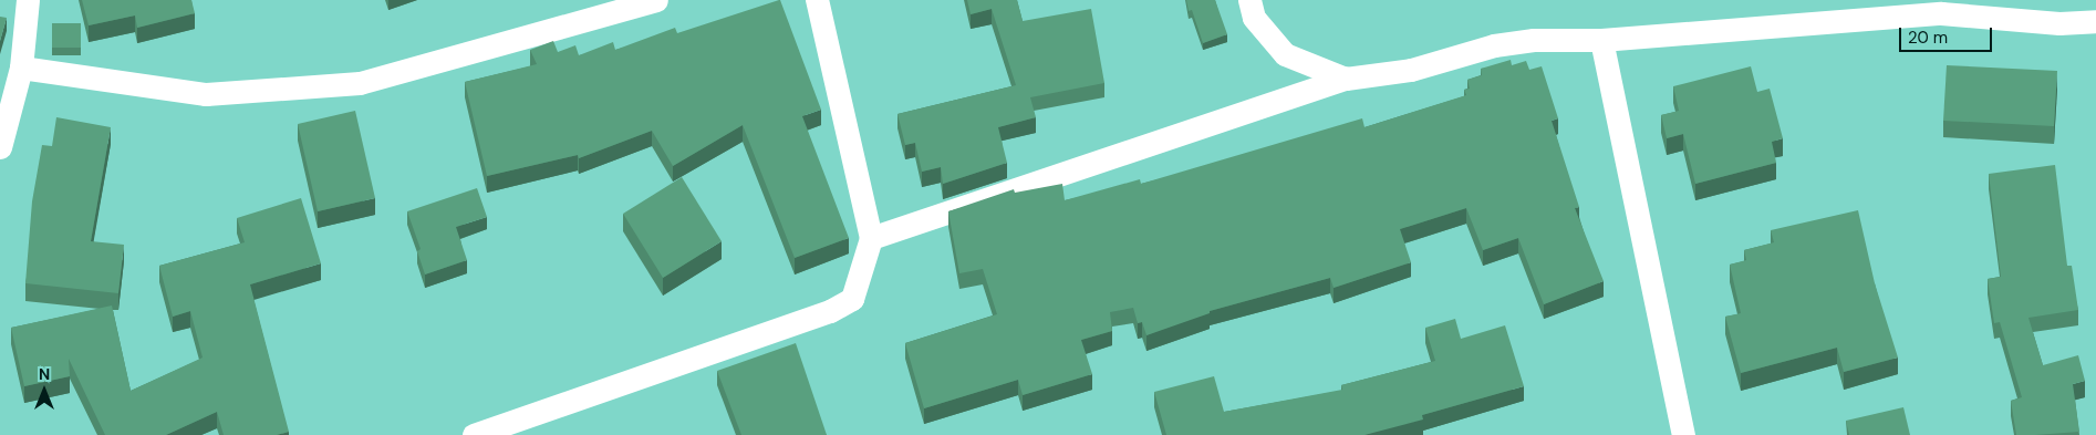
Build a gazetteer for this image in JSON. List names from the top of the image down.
{
  "scale_bar": "20 m",
  "north": "top"
}
